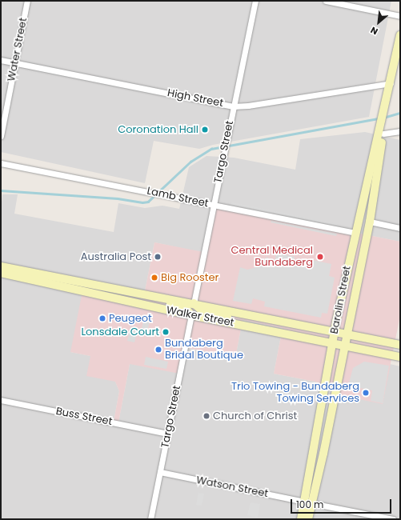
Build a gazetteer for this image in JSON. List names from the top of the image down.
{
  "streets": {
    "main road": ["Barolin Street", "Walker Street"],
    "street": [
      "Water Street",
      "High Street",
      "Targo Street",
      "Lamb Street",
      "Buss Street",
      "Watson Street"
    ]
  },
  "crossings": [
    ["Water Street", "High Street"],
    ["High Street", "Targo Street"],
    ["High Street", "Barolin Street"],
    ["Targo Street", "Lamb Street"],
    ["Targo Street", "Walker Street"],
    ["Targo Street", "Buss Street"],
    ["Targo Street", "Watson Street"],
    ["Lamb Street", "Barolin Street"],
    ["Barolin Street", "Walker Street"],
    ["Barolin Street", "Watson Street"]
  ],
  "places": [
    "Coronation Hall",
    "Australia Post",
    "Central Medical Bundaberg",
    "Big Rooster",
    "Peugeot",
    "Lonsdale Court",
    "Bundaberg Bridal Boutique",
    "Trio Towing - Bundaberg Towing Services",
    "Church of Christ"
  ],
  "scale_bar": "100 m",
  "north": "bottom left"
}
